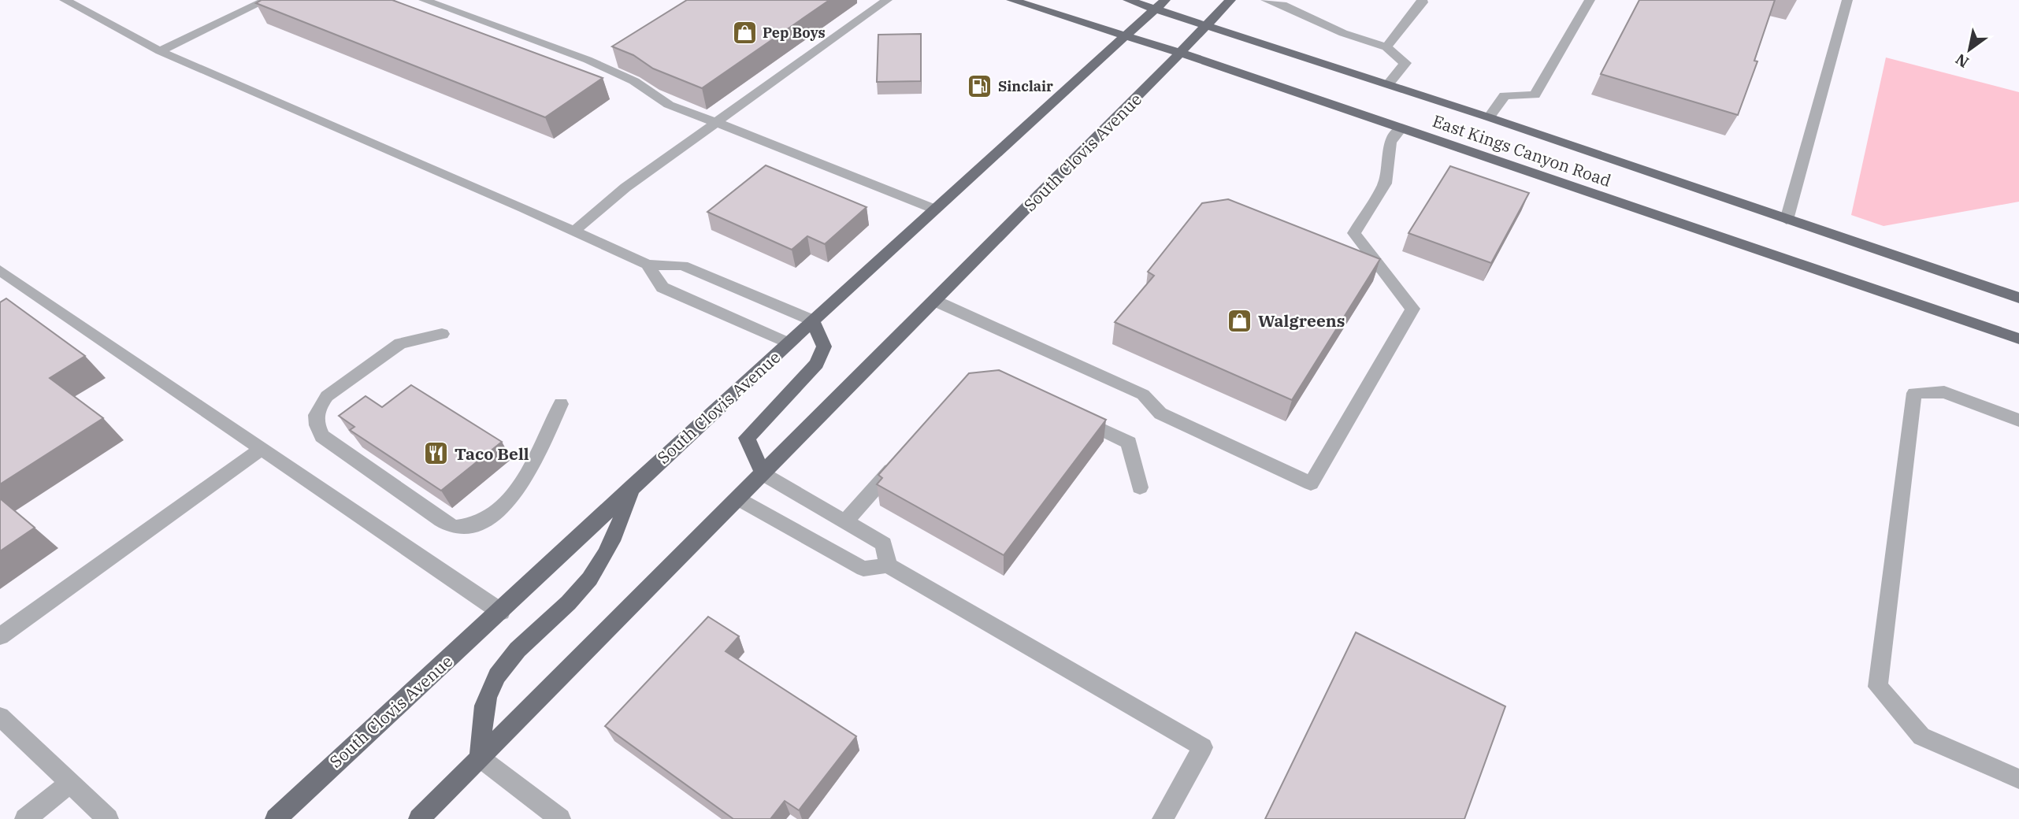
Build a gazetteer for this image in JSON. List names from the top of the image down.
{
  "streets": {
    "main road": ["East Kings Canyon Road", "South Clovis Avenue"]
  },
  "crossings": [
    ["East Kings Canyon Road", "South Clovis Avenue"]
  ],
  "places": {
    "shop": ["Pep Boys", "Walgreens"],
    "fuel station": ["Sinclair"],
    "restaurant": ["Taco Bell"]
  },
  "north": "bottom left"
}
